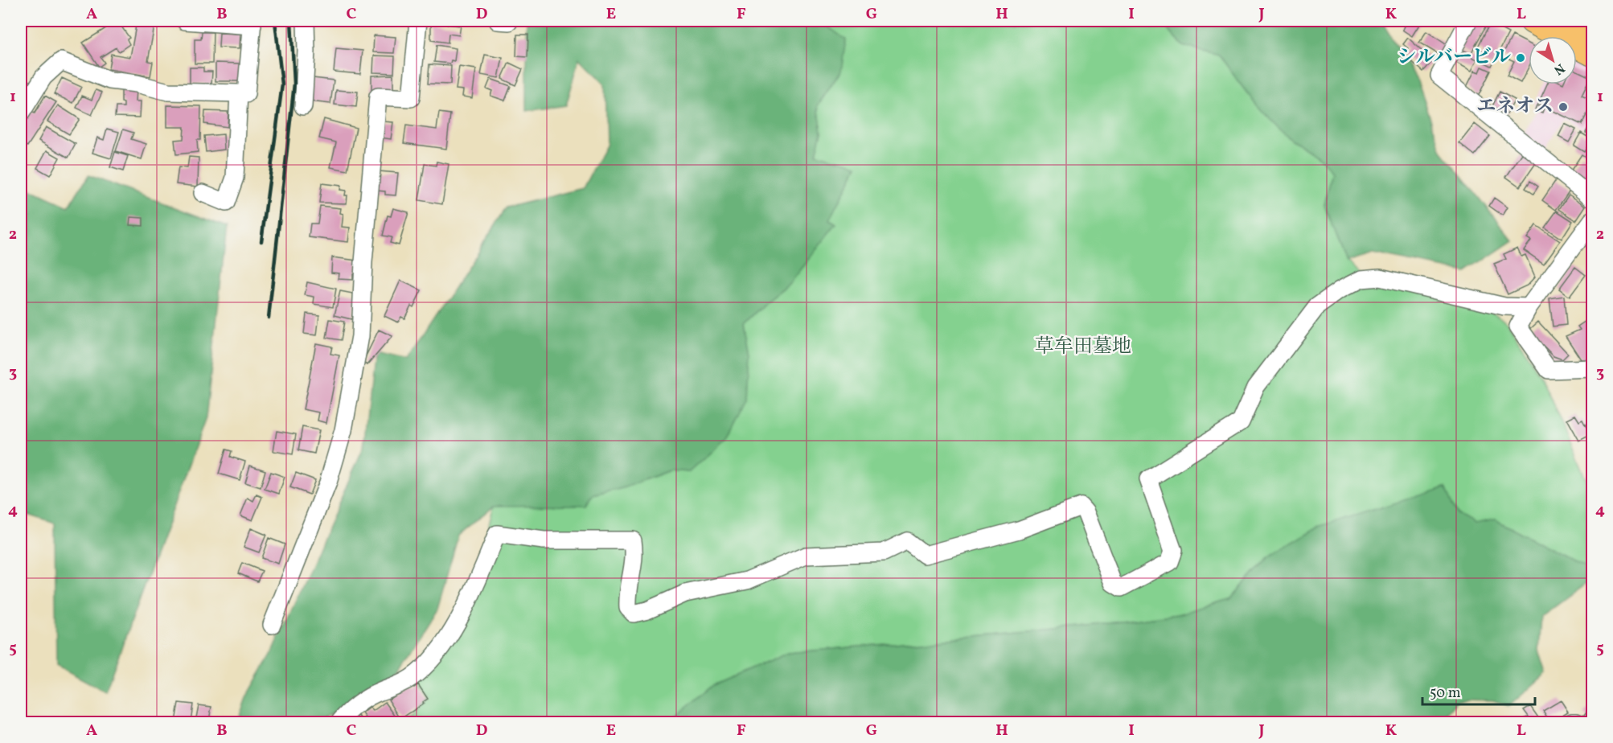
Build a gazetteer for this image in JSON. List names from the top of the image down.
{
  "parks": ["草牟田墓地"],
  "places": ["シルバービル", "エネオス"],
  "scale_bar": "50 m",
  "north": "bottom right",
  "grid": {
    "columns": [
      "A",
      "B",
      "C",
      "D",
      "E",
      "F",
      "G",
      "H",
      "I",
      "J",
      "K",
      "L"
    ],
    "rows": [
      "1",
      "2",
      "3",
      "4",
      "5"
    ]
  }
}
